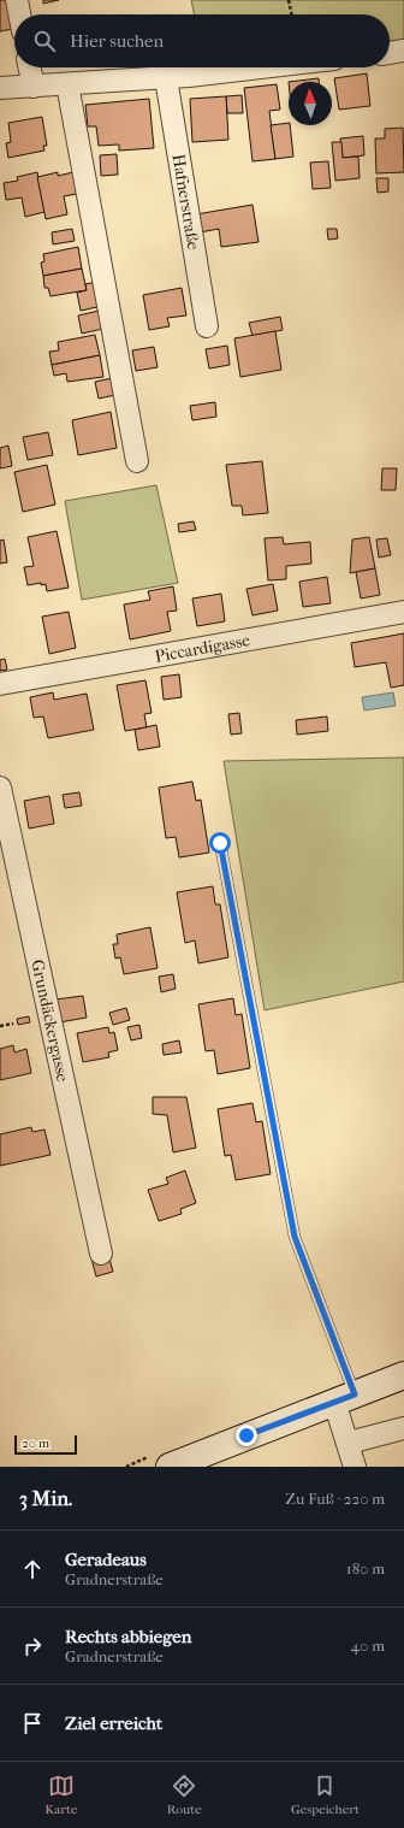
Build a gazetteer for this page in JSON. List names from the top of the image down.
{
  "streets": {
    "street": ["Hafnerstraße", "Piccardigasse", "Grundäckergasse"]
  },
  "scale_bar": "20 m",
  "north": "top",
  "page": {
    "search": "Hier suchen",
    "scale": "20 m",
    "heading": ["3 Min.", "Zu Fuß · 220 m"],
    "list": [
      ["Geradeaus", "Gradnerstraße", "180 m"],
      ["Rechts abbiegen", "Gradnerstraße", "40 m"],
      "Ziel erreicht"
    ],
    "nav": ["Karte", "Route", "Gespeichert"]
  }
}
